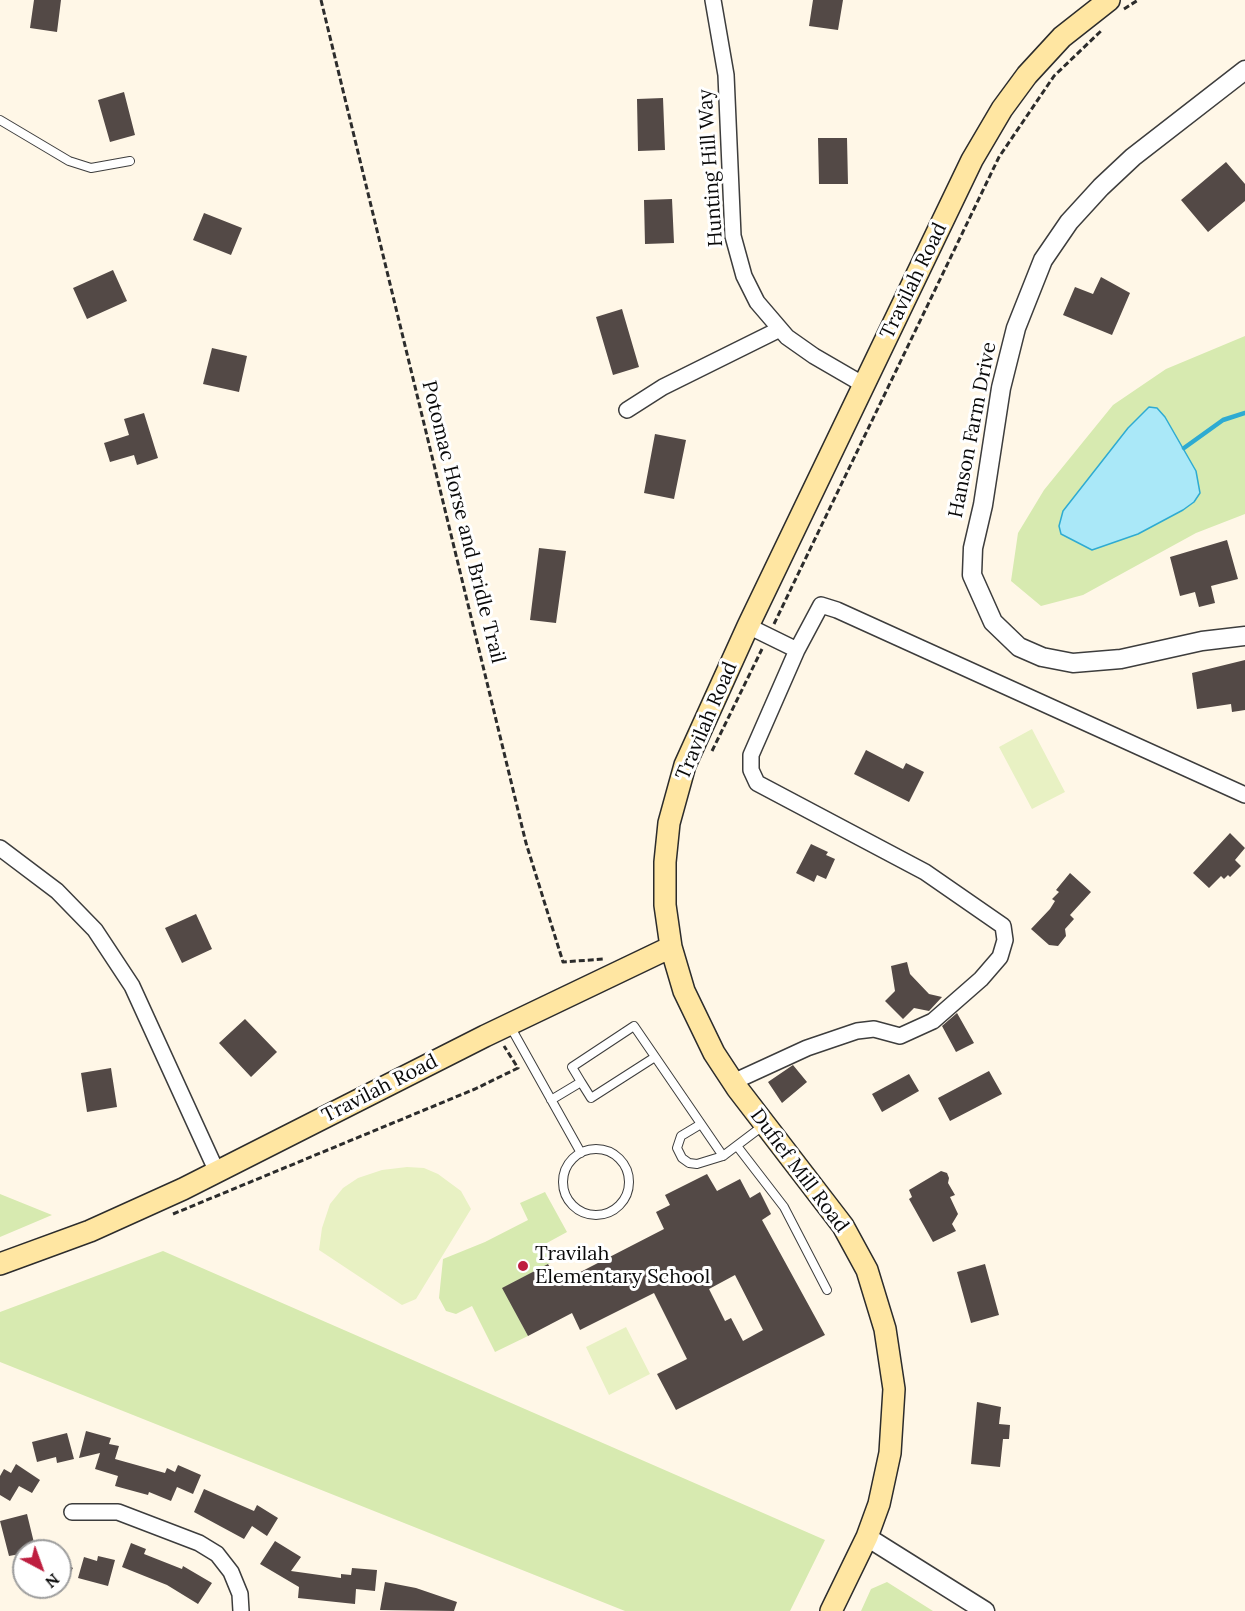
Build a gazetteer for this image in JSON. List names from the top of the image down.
{
  "streets": {
    "main road": ["Travilah Road", "Dufief Mill Road"],
    "street": ["Hunting Hill Way", "Hanson Farm Drive"],
    "path": ["Potomac Horse and Bridle Trail"]
  },
  "crossings": [
    ["Hunting Hill Way", "Travilah Road"],
    ["Travilah Road", "Dufief Mill Road"]
  ],
  "places": ["Travilah Elementary School"],
  "north": "bottom right"
}
